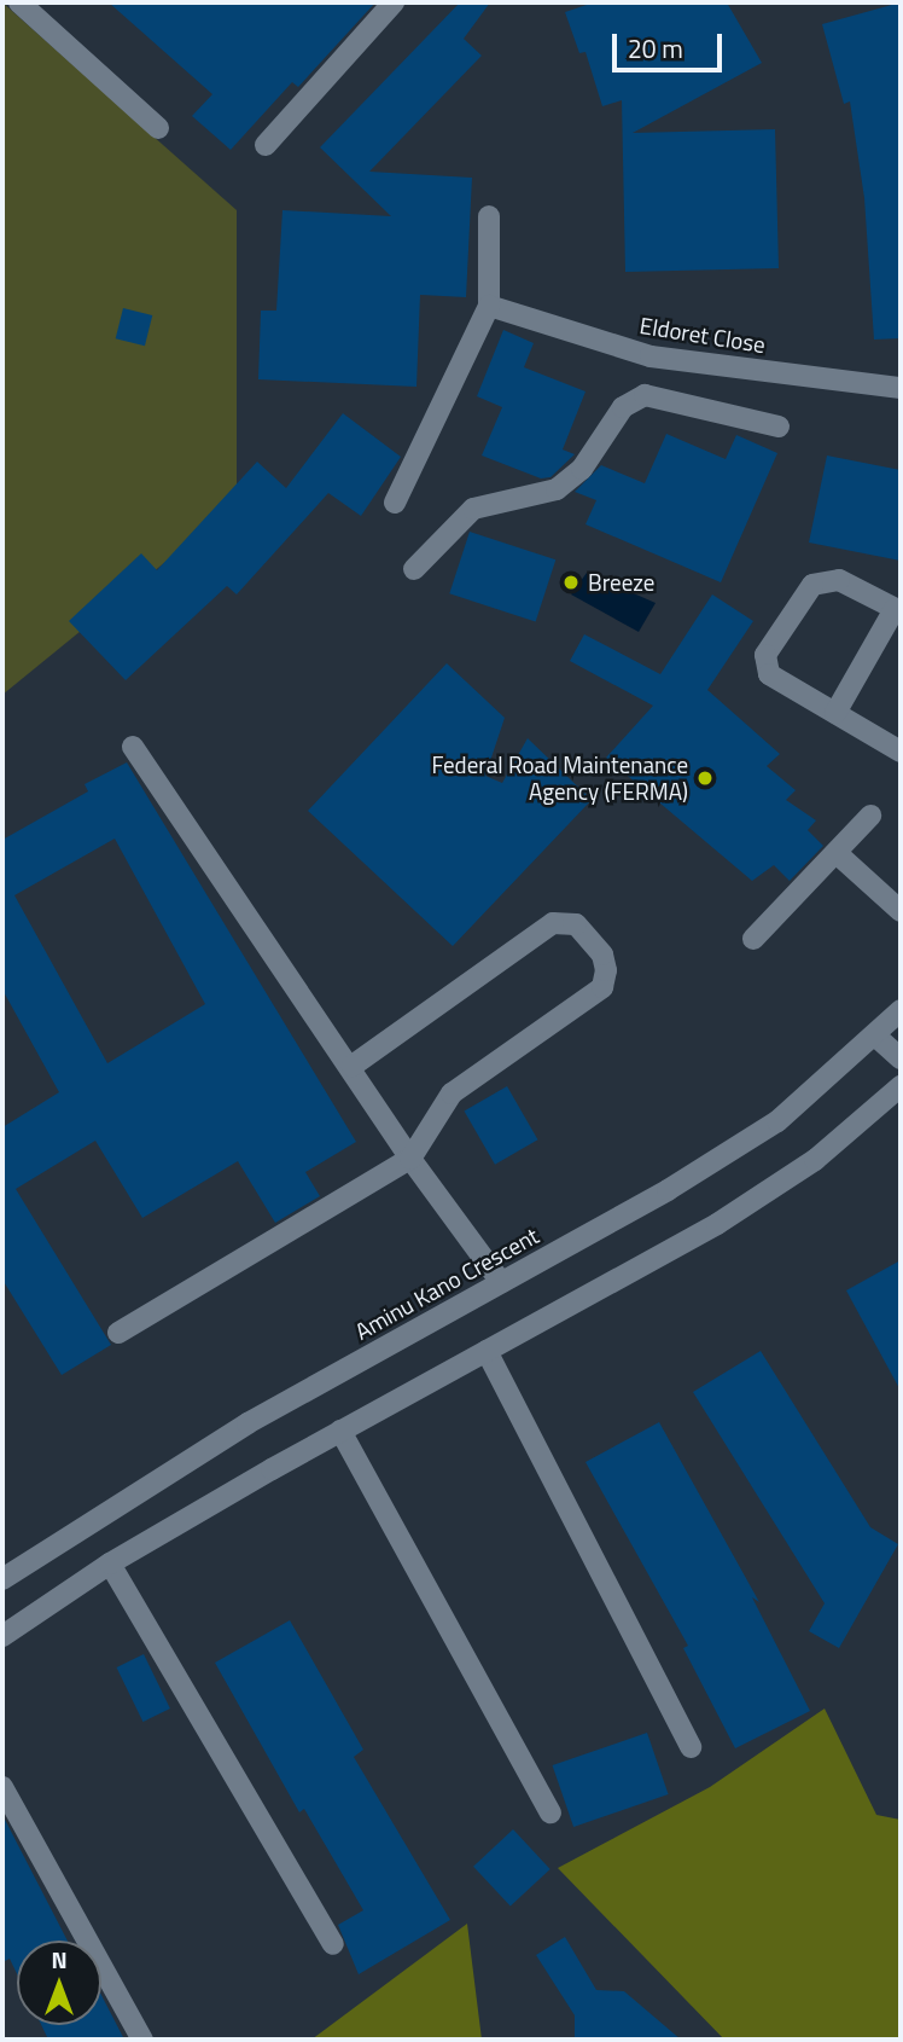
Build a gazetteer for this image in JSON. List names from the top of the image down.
{
  "streets": {
    "street": ["Eldoret Close", "Aminu Kano Crescent"]
  },
  "places": ["Breeze", "Federal Road Maintenance Agency (FERMA)"],
  "scale_bar": "20 m",
  "north": "top"
}
